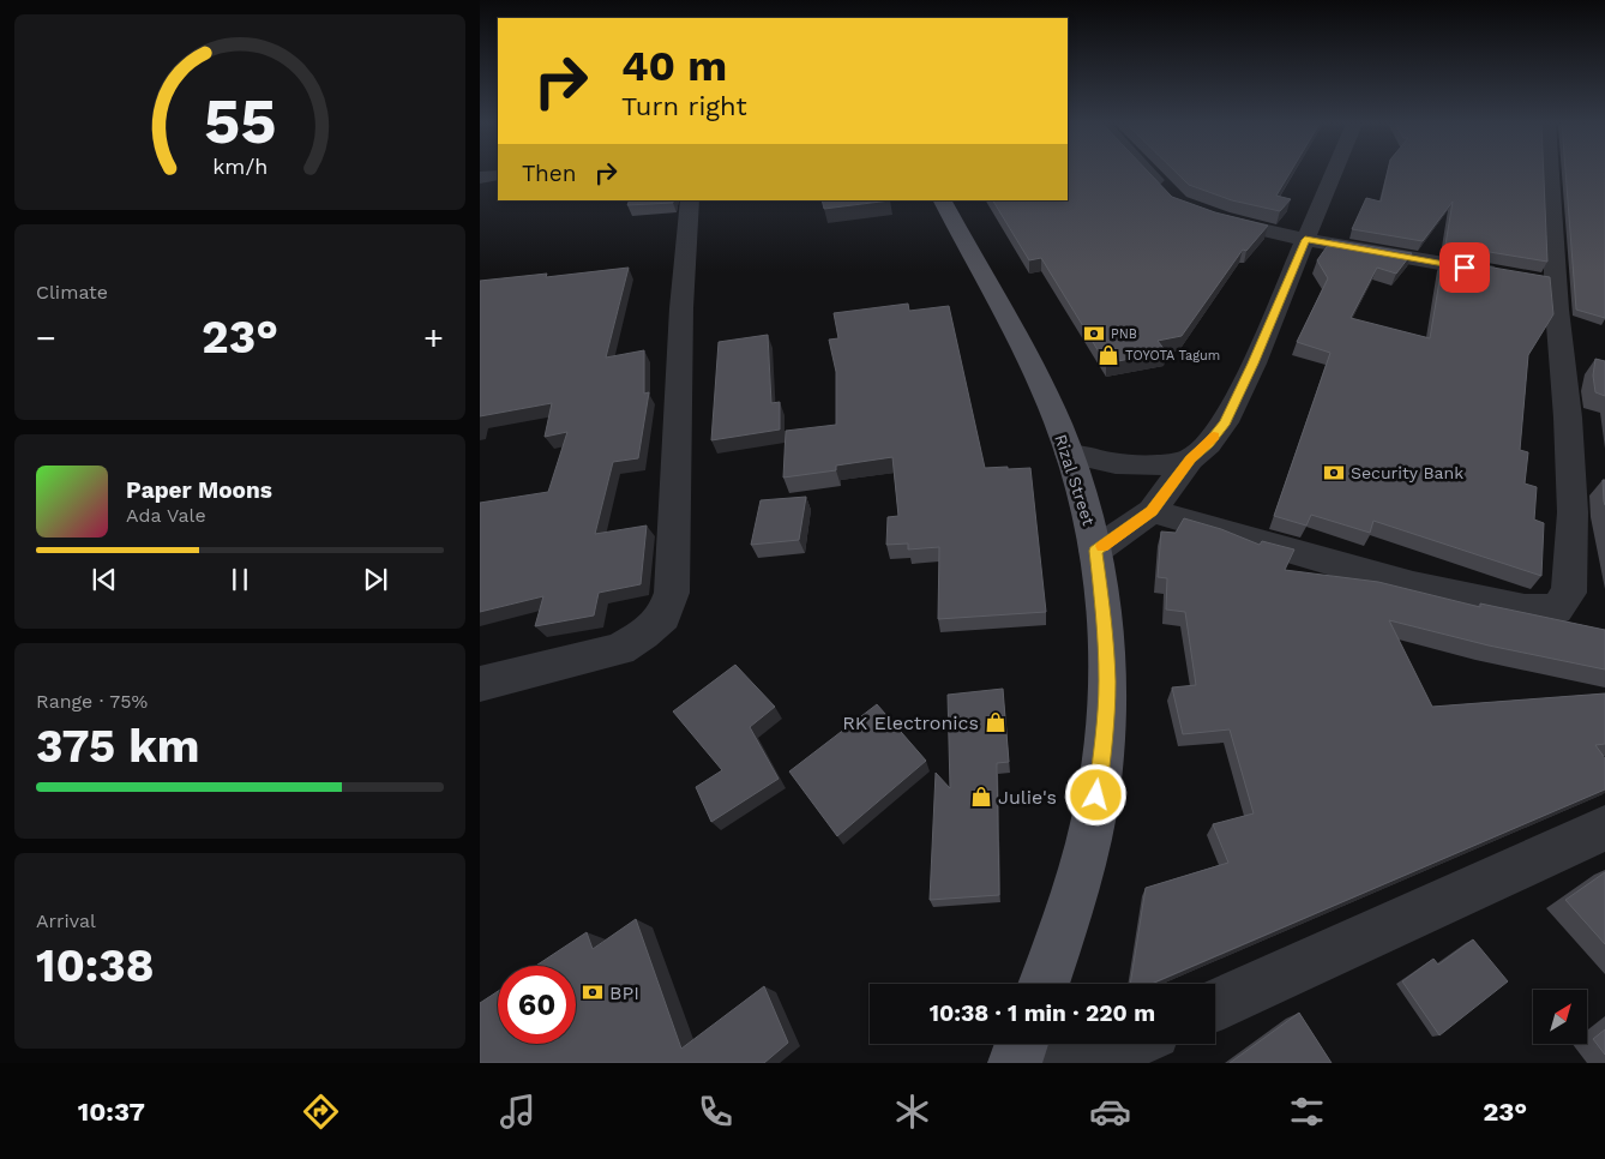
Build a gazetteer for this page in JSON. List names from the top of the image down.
{
  "streets": {
    "main road": ["Rizal Street"]
  },
  "places": {
    "bank": ["PNB", "Security Bank", "BPI"],
    "shop": ["TOYOTA Tagum", "RK Electronics", "Julie's"]
  },
  "north": "top right",
  "page": {
    "turn": ["40 m", "Turn right"],
    "then": "Then",
    "tile": [
      "Climate",
      ["Range · 75%", "375 km"],
      ["Arrival", "10:38"]
    ],
    "heat": ["−", "23°", "+"],
    "song": ["Paper Moons", "Ada Vale"],
    "limit": "60",
    "trip": "10:38 · 1 min · 220 m",
    "tabs": ["10:37", "23°"],
    "gauge": ["55", "km/h"]
  }
}
